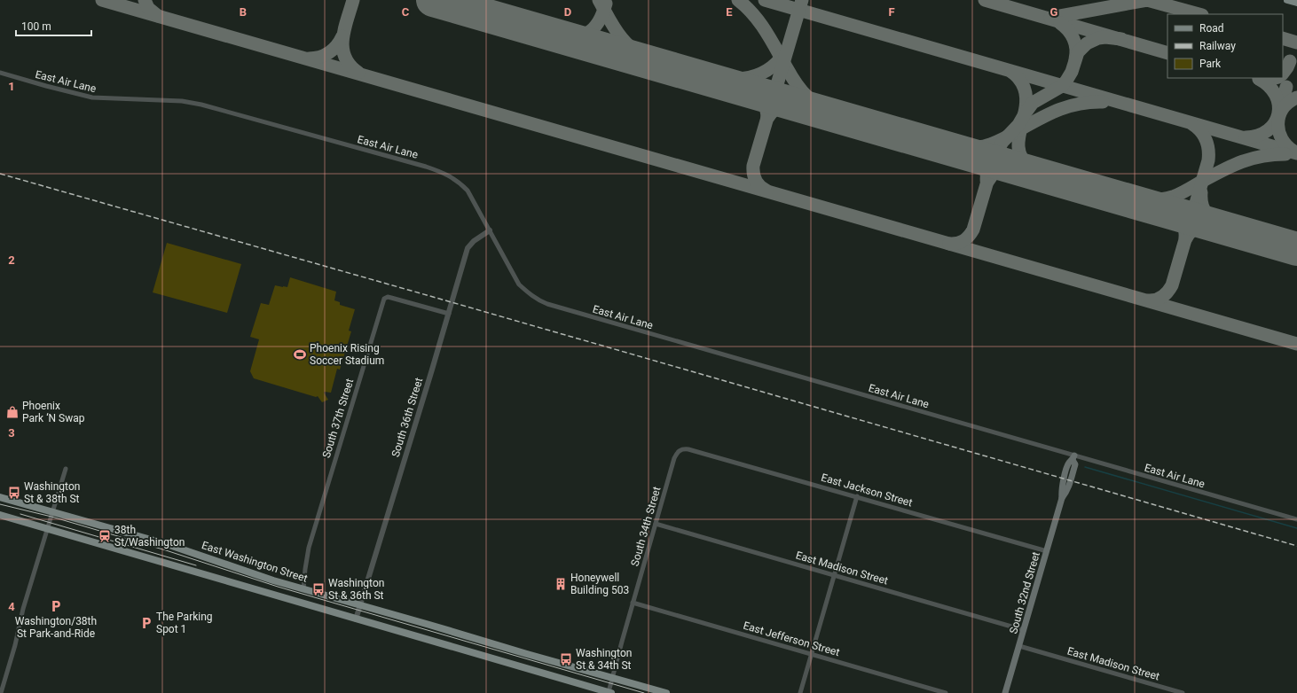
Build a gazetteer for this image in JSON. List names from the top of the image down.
{
  "streets": {
    "main road": ["East Washington Street", "South 32nd Street"],
    "street": [
      "East Air Lane",
      "South 36th Street",
      "South 37th Street",
      "East Jackson Street",
      "South 34th Street",
      "East Madison Street",
      "East Jefferson Street"
    ]
  },
  "crossings": [
    ["East Air Lane", "South 36th Street"],
    ["East Air Lane", "South 32nd Street"],
    ["South 36th Street", "South 37th Street"],
    ["South 36th Street", "East Washington Street"],
    ["South 37th Street", "East Washington Street"],
    ["East Jackson Street", "South 34th Street"],
    ["East Jackson Street", "South 32nd Street"],
    ["South 34th Street", "East Washington Street"],
    ["South 34th Street", "East Madison Street"],
    ["South 34th Street", "East Jefferson Street"],
    ["East Madison Street", "South 32nd Street"]
  ],
  "places": {
    "sports": ["Phoenix Rising Soccer Stadium"],
    "shop": ["Phoenix Park ‘N Swap"],
    "bus stop": ["Washington St & 38th St", "Washington St & 36th St", "Washington St & 34th St"],
    "station": ["38th St/Washington"],
    "building": ["Honeywell Building 503"],
    "parking": ["Washington/38th St Park-and-Ride", "The Parking Spot 1"]
  },
  "legend": ["Road", "Railway", "Park"],
  "scale_bar": "100 m",
  "grid": {
    "columns": [
      "B",
      "C",
      "D",
      "E",
      "F",
      "G"
    ],
    "rows": [
      "1",
      "2",
      "3",
      "4"
    ]
  }
}
